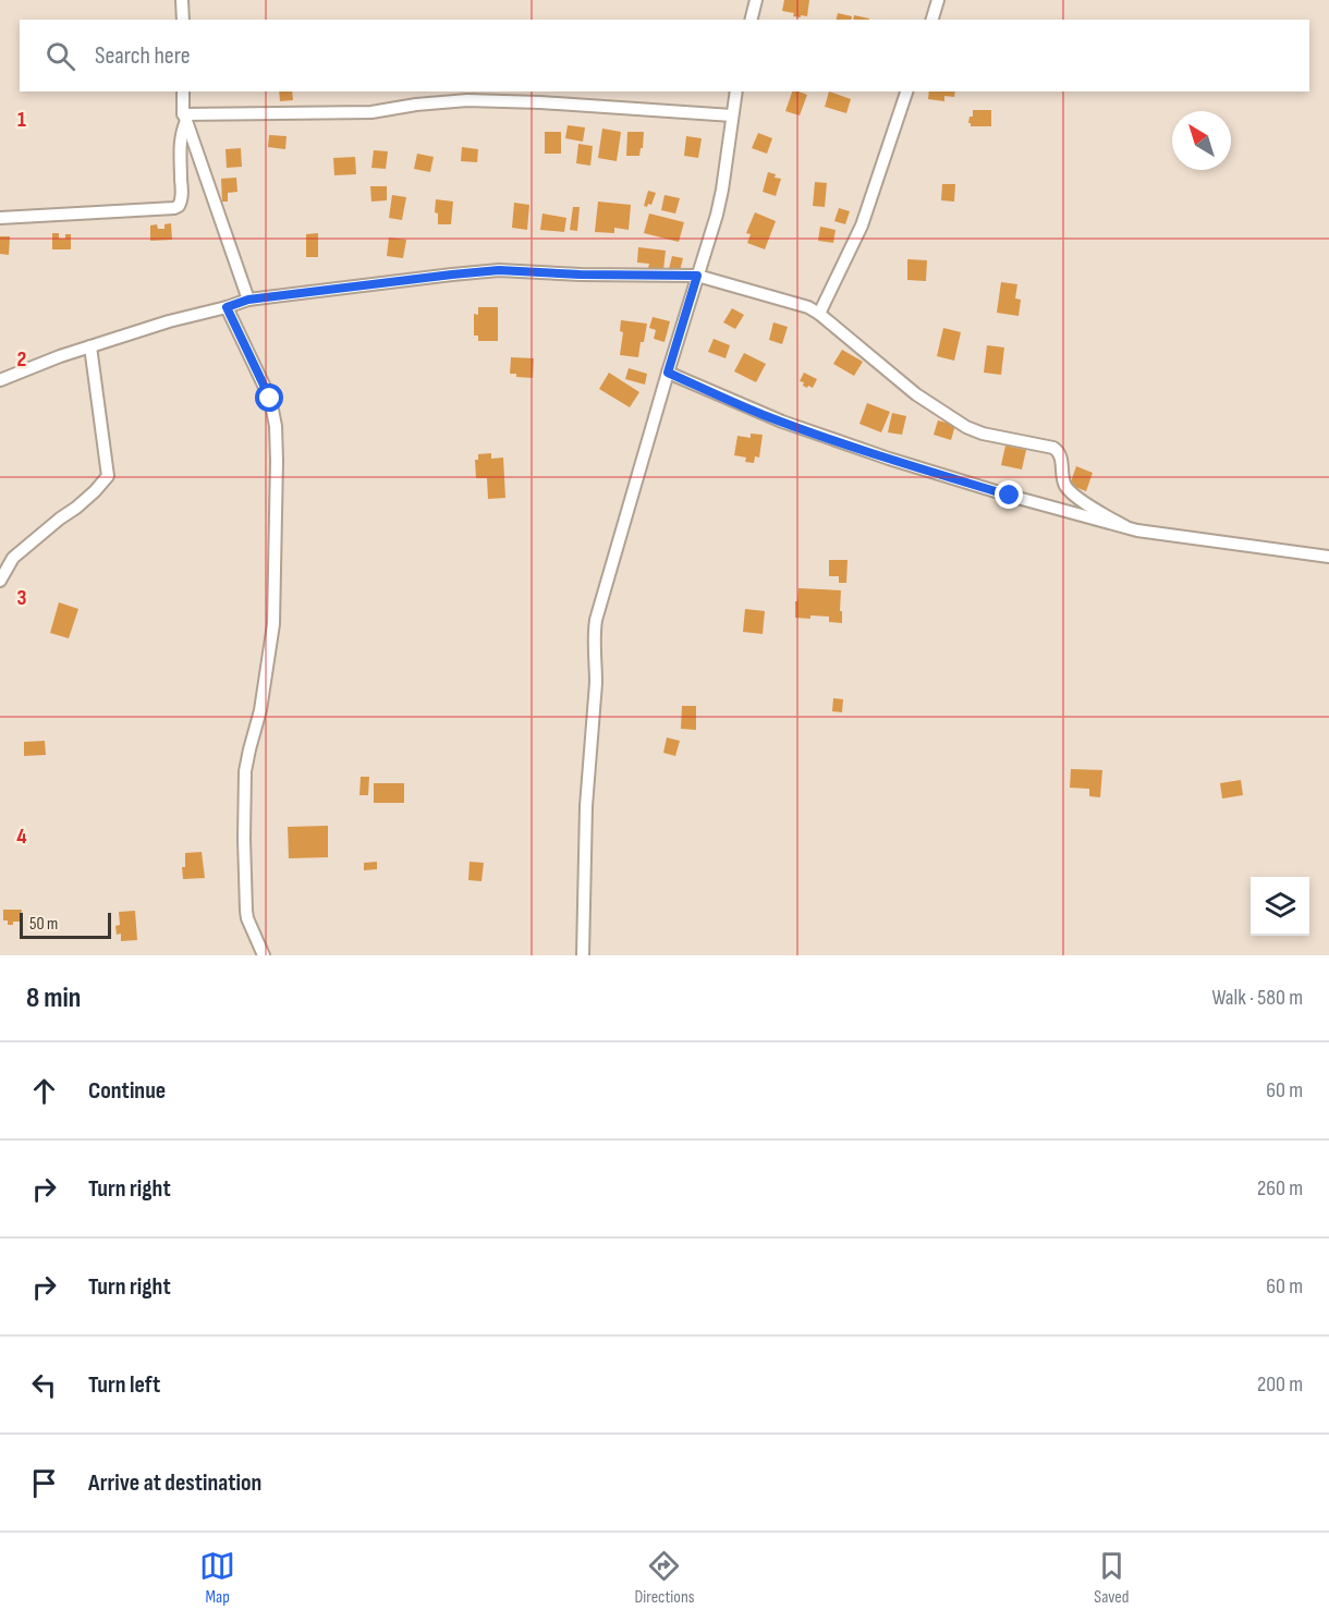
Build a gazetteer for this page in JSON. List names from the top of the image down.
{
  "scale_bar": "50 m",
  "north": "top left",
  "page": {
    "search": "Search here",
    "scale": "50 m",
    "heading": ["8 min", "Walk · 580 m"],
    "list": [
      ["Continue", "60 m"],
      ["Turn right", "260 m"],
      ["Turn right", "60 m"],
      ["Turn left", "200 m"],
      "Arrive at destination"
    ],
    "nav": ["Map", "Directions", "Saved"]
  },
  "grid": {
    "rows": [
      "1",
      "2",
      "3",
      "4"
    ]
  }
}
